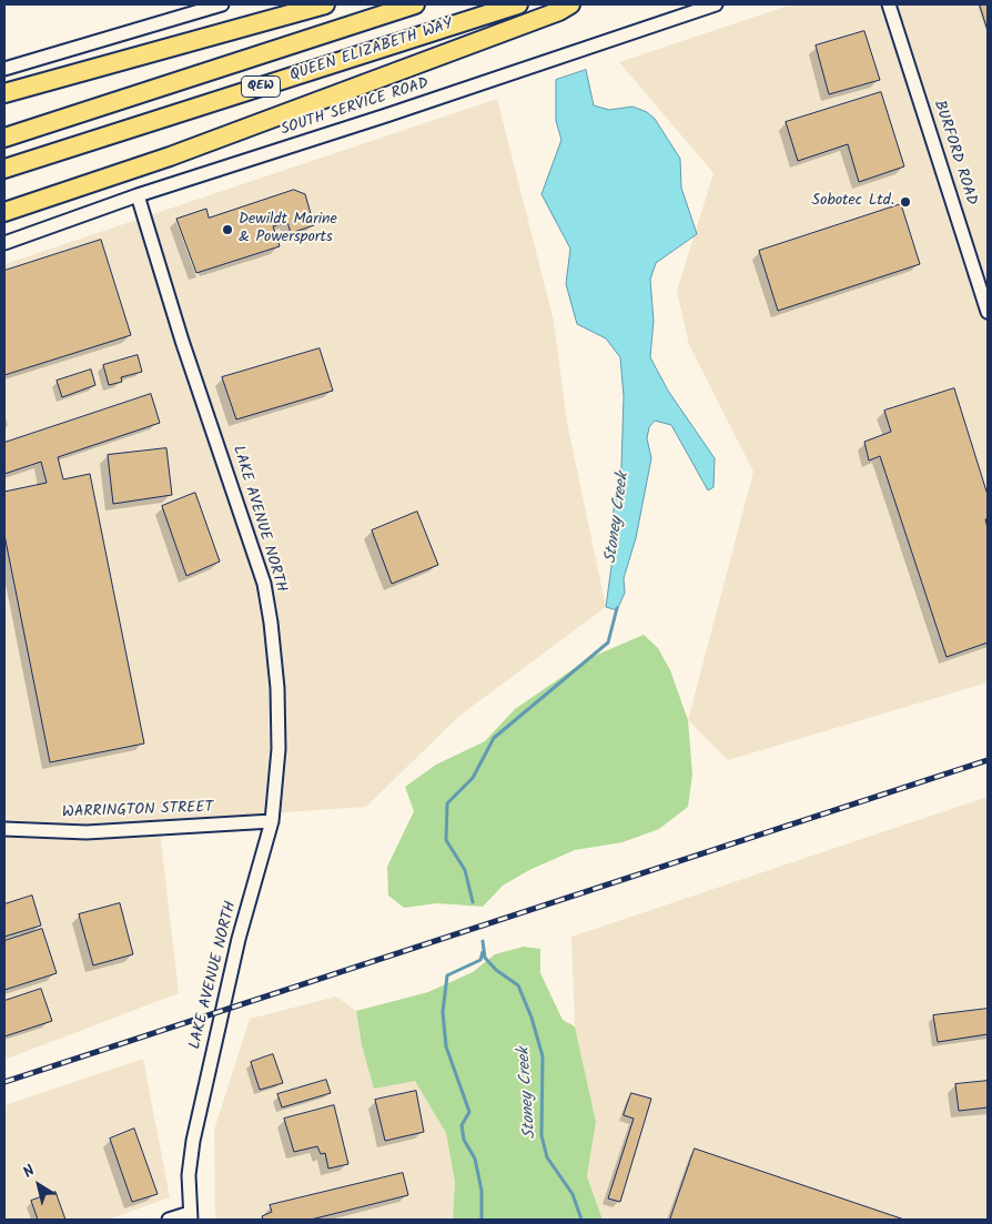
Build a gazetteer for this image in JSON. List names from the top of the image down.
{
  "streets": {
    "highway": ["QUEEN ELIZABETH WAY", "QEW"],
    "street": [
      "SOUTH SERVICE ROAD",
      "BURFORD ROAD",
      "LAKE AVENUE NORTH",
      "WARRINGTON STREET"
    ]
  },
  "crossings": [
    ["SOUTH SERVICE ROAD", "LAKE AVENUE NORTH"],
    ["LAKE AVENUE NORTH", "WARRINGTON STREET"]
  ],
  "water": ["Stoney Creek"],
  "places": ["Sobotec Ltd.", "Dewildt Marine & Powersports"],
  "north": "top left"
}
